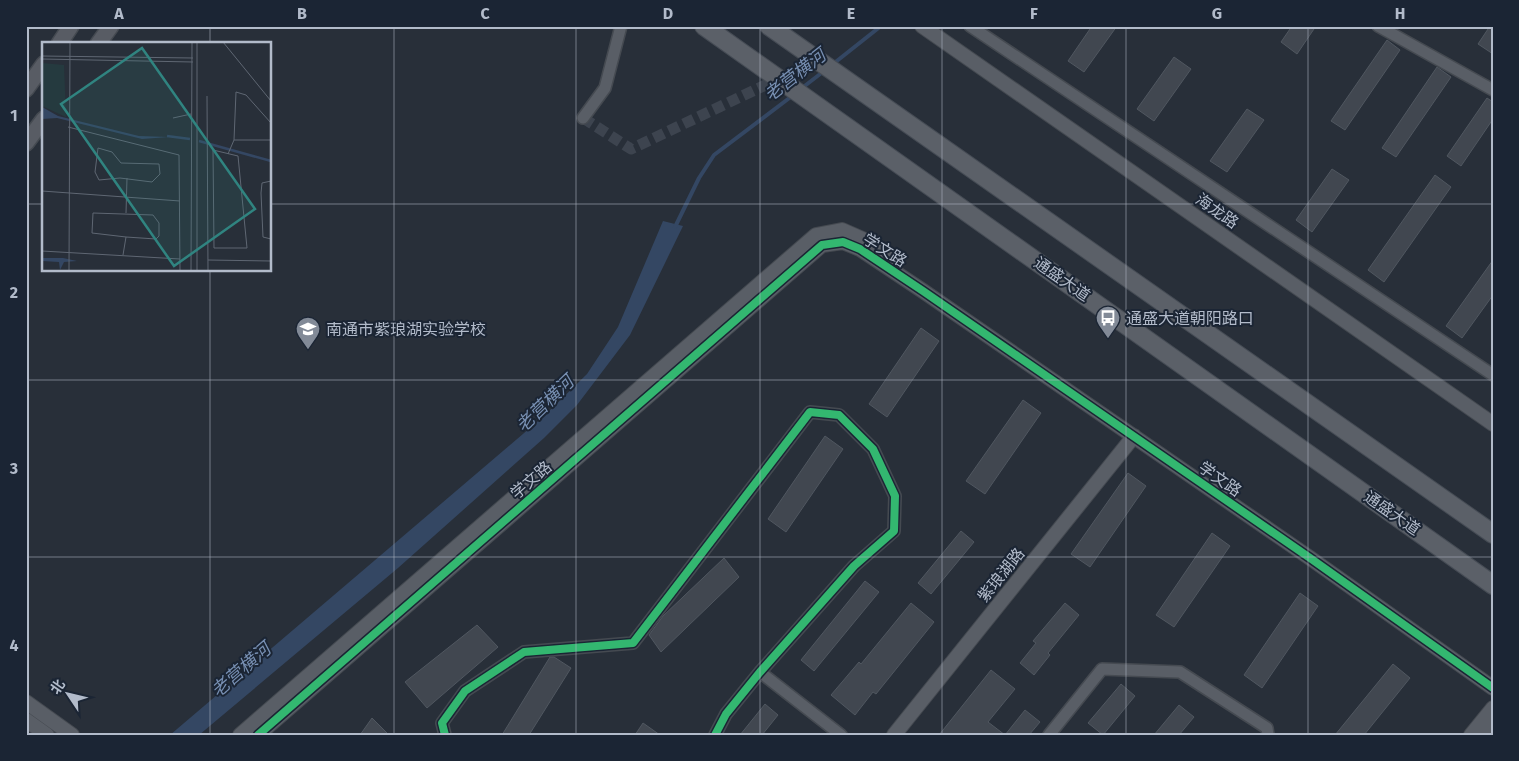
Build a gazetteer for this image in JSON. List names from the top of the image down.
{
  "streets": {
    "main road": ["通盛大道"],
    "street": ["海龙路", "学文路", "紫琅湖路"]
  },
  "crossings": [
    ["学文路", "紫琅湖路"]
  ],
  "water": ["老营横河"],
  "places": {
    "bus stop": ["通盛大道朝阳路口"],
    "school or university": ["南通市紫琅湖实验学校"]
  },
  "north": "top left",
  "grid": {
    "columns": [
      "A",
      "B",
      "C",
      "D",
      "E",
      "F",
      "G",
      "H"
    ],
    "rows": [
      "1",
      "2",
      "3",
      "4"
    ]
  }
}
